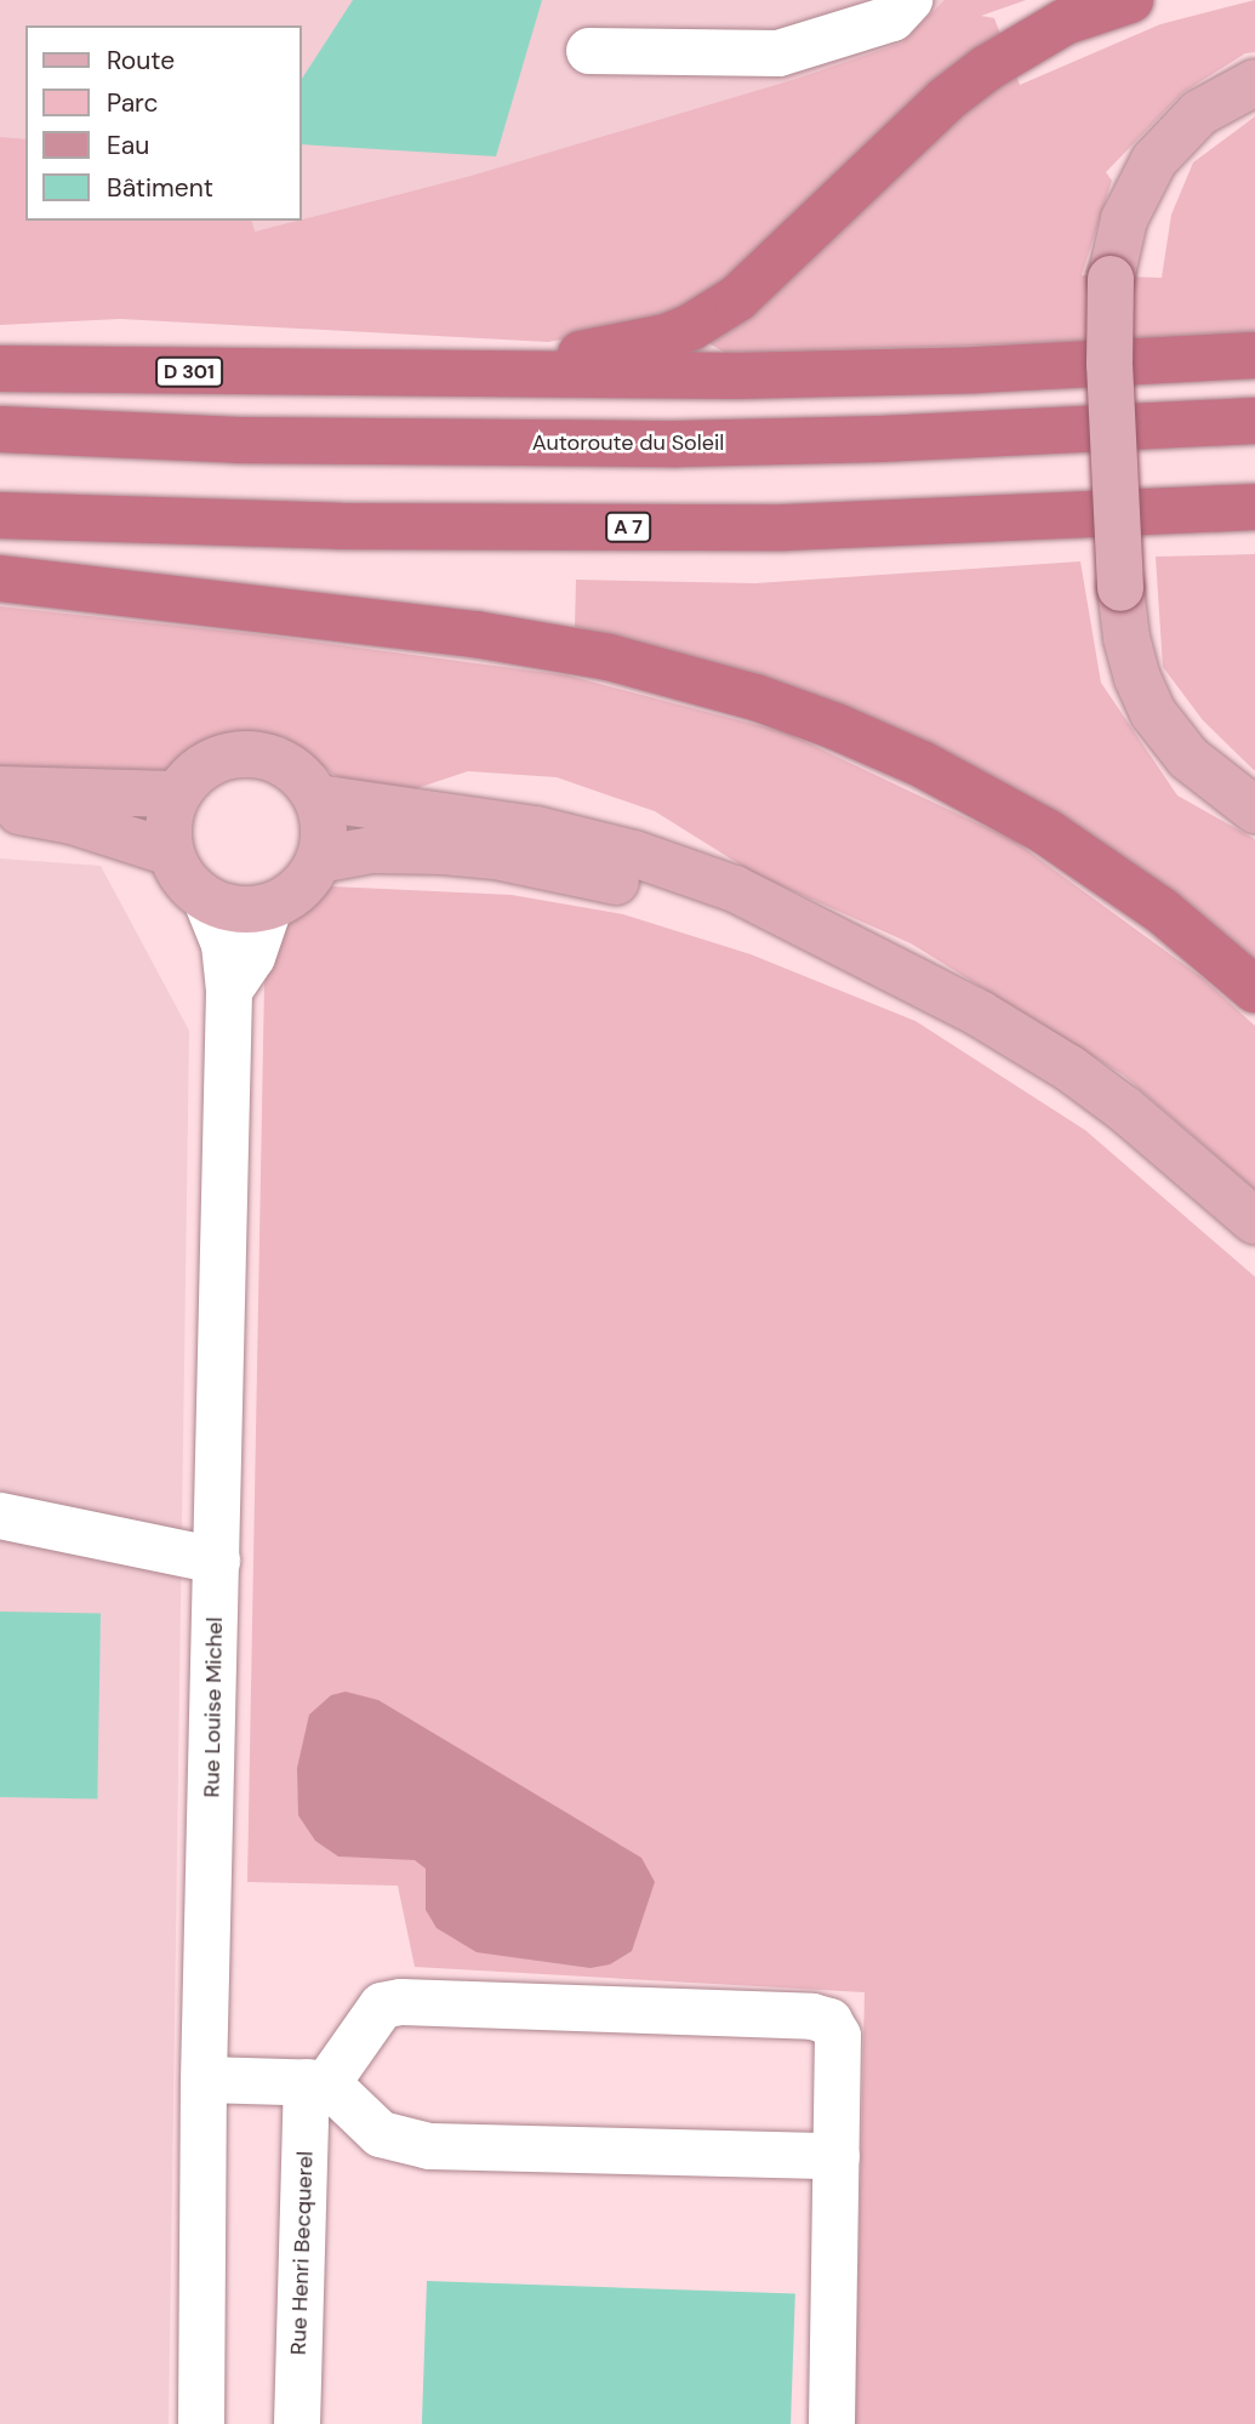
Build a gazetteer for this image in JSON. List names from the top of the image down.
{
  "streets": {
    "highway": ["D 301", "Autoroute du Soleil", "A 7"],
    "street": ["Rue Louise Michel", "Rue Henri Becquerel"]
  },
  "legend": [
    "Route",
    "Parc",
    "Eau",
    "Bâtiment"
  ]
}
